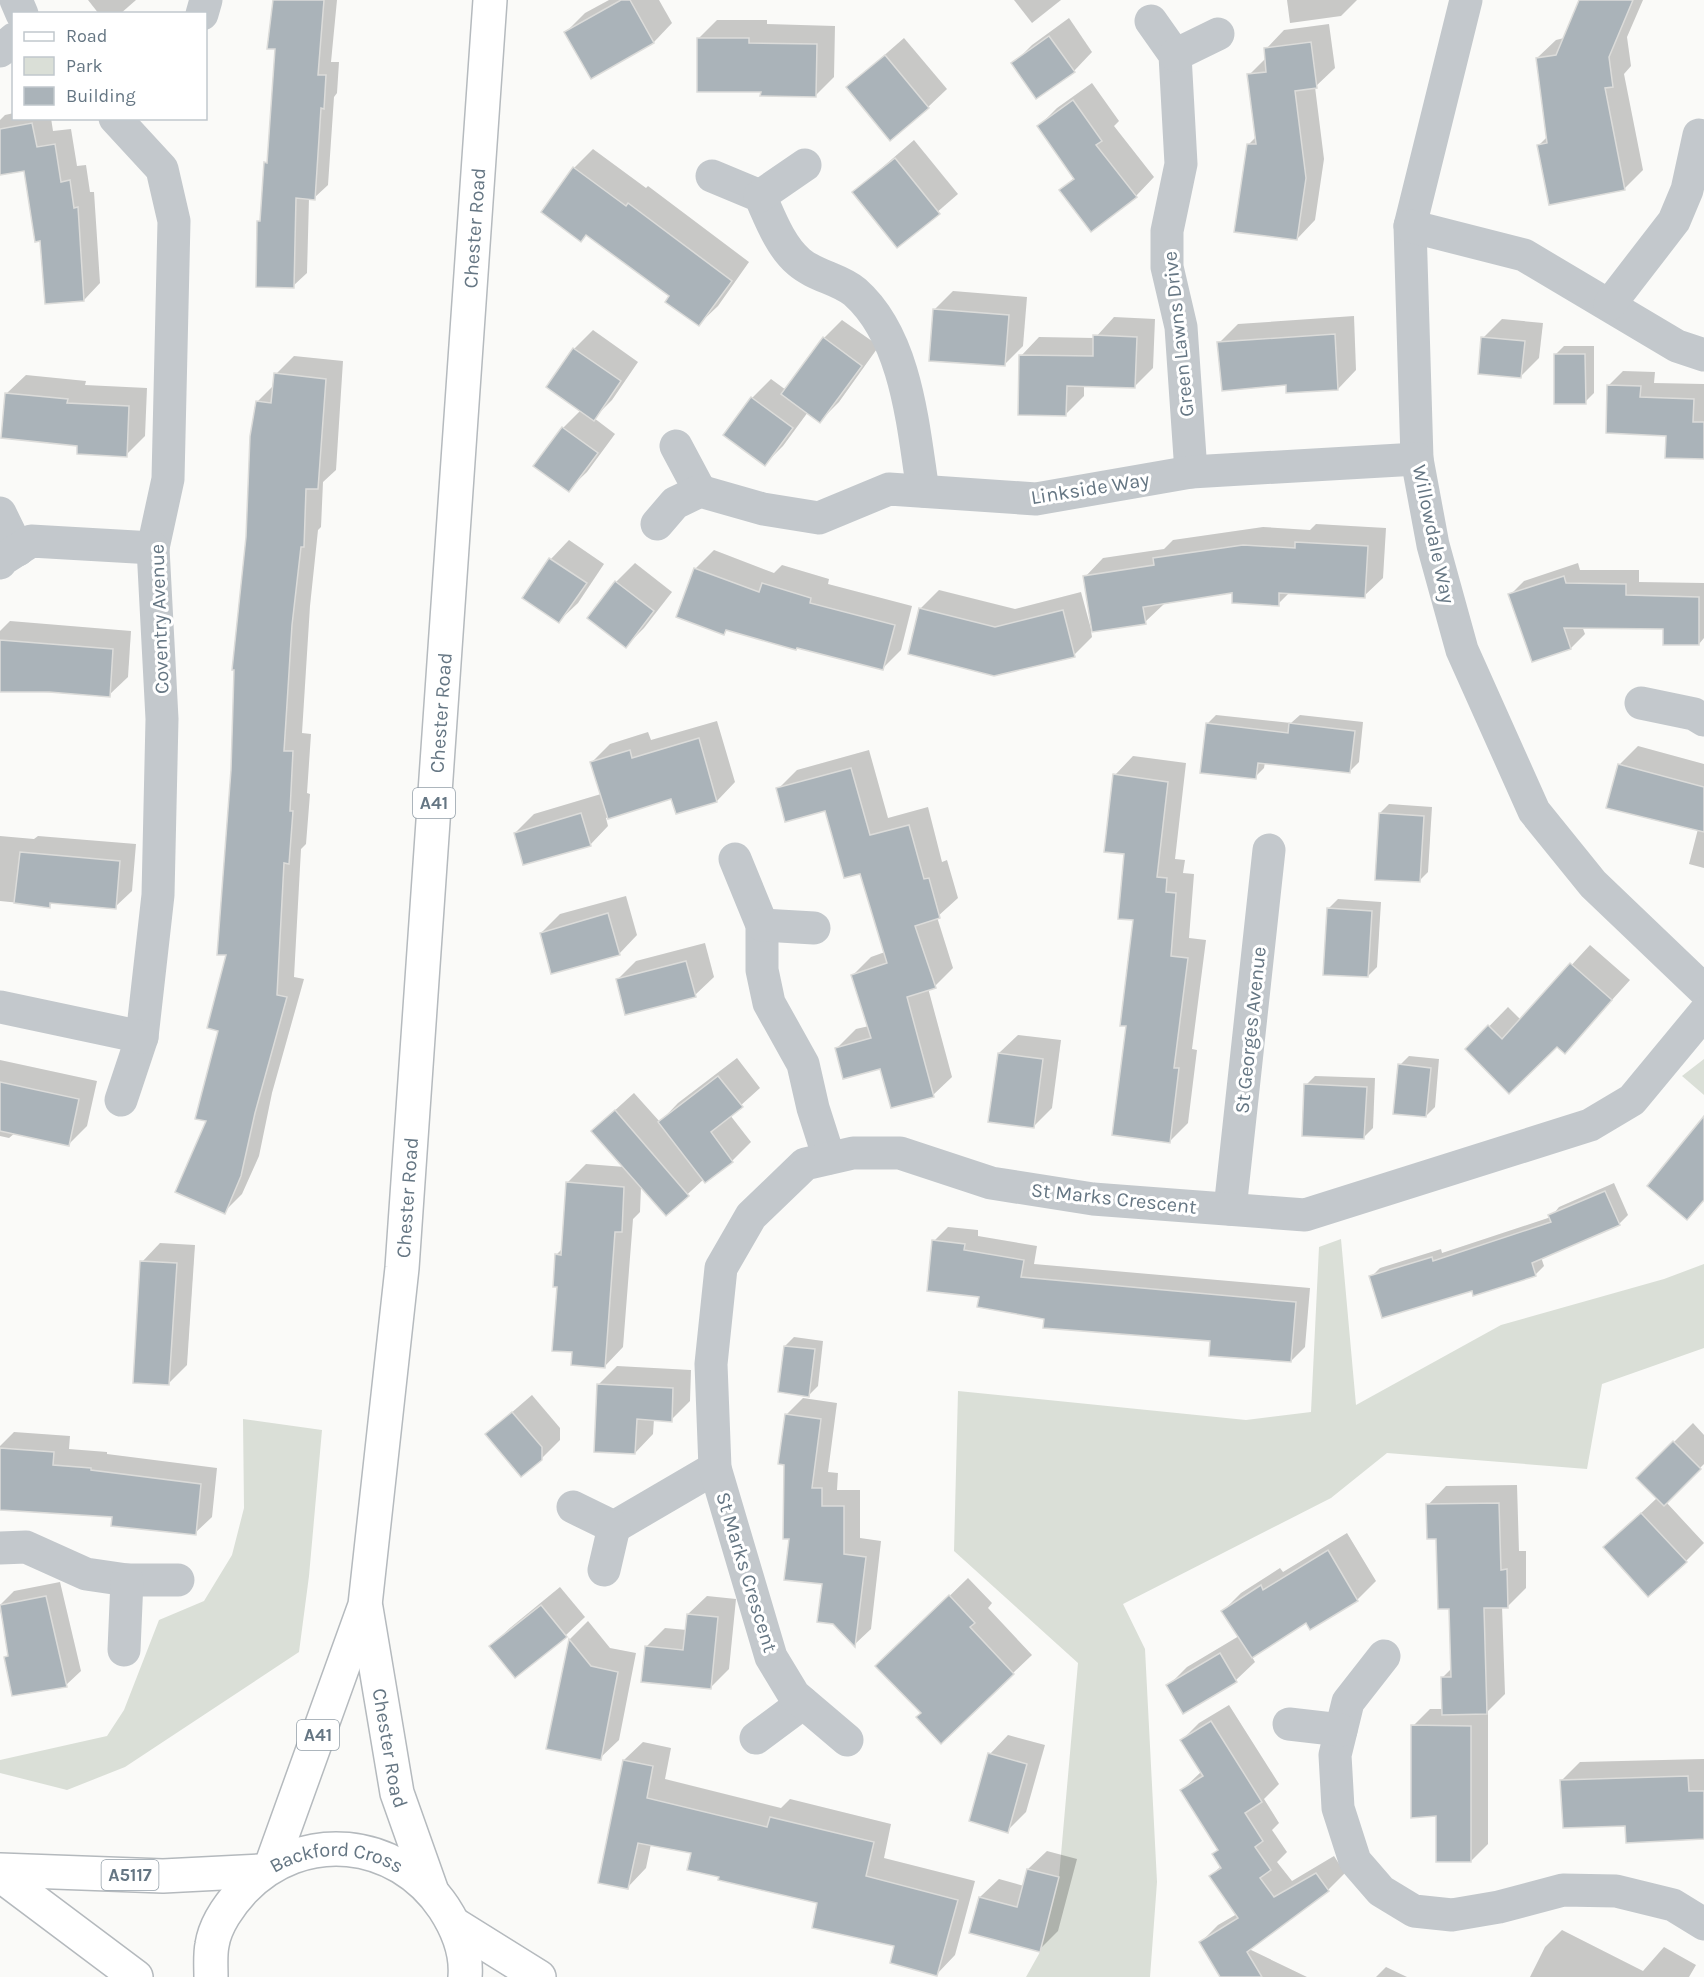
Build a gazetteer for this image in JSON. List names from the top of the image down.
{
  "streets": {
    "main road": [
      "Chester Road",
      "A41",
      "Backford Cross",
      "A5117"
    ],
    "street": [
      "Green Lawns Drive",
      "Linkside Way",
      "Willowdale Way",
      "Coventry Avenue",
      "St Georges Avenue",
      "St Marks Crescent"
    ]
  },
  "crossings": [
    ["Chester Road", "Backford Cross"],
    ["Chester Road", "A5117"],
    ["Green Lawns Drive", "Linkside Way"],
    ["Linkside Way", "Willowdale Way"],
    ["St Georges Avenue", "St Marks Crescent"],
    ["Backford Cross", "A5117"]
  ],
  "legend": ["Road", "Park", "Building"]
}
